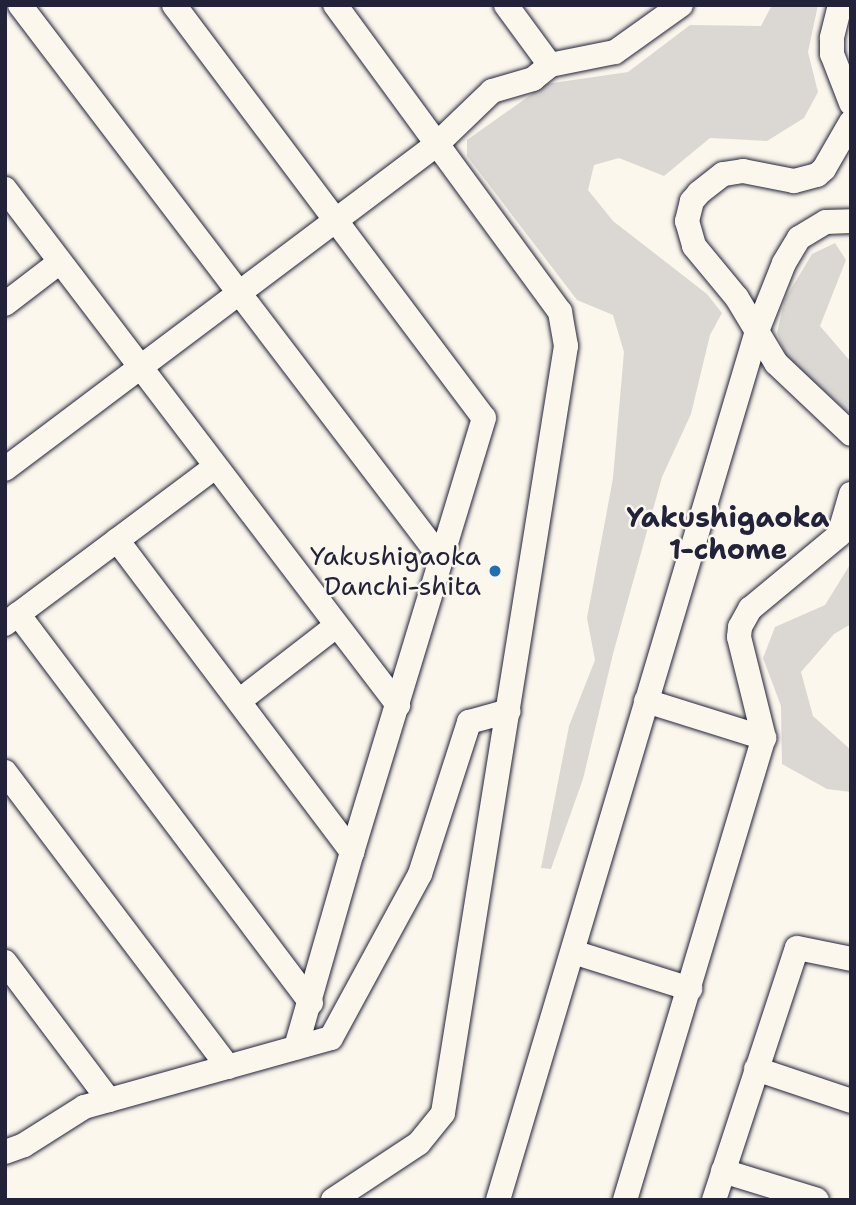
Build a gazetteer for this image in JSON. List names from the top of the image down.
{
  "districts": ["Yakushigaoka 1-chome"],
  "places": ["Yakushigaoka Danchi-shita"]
}
